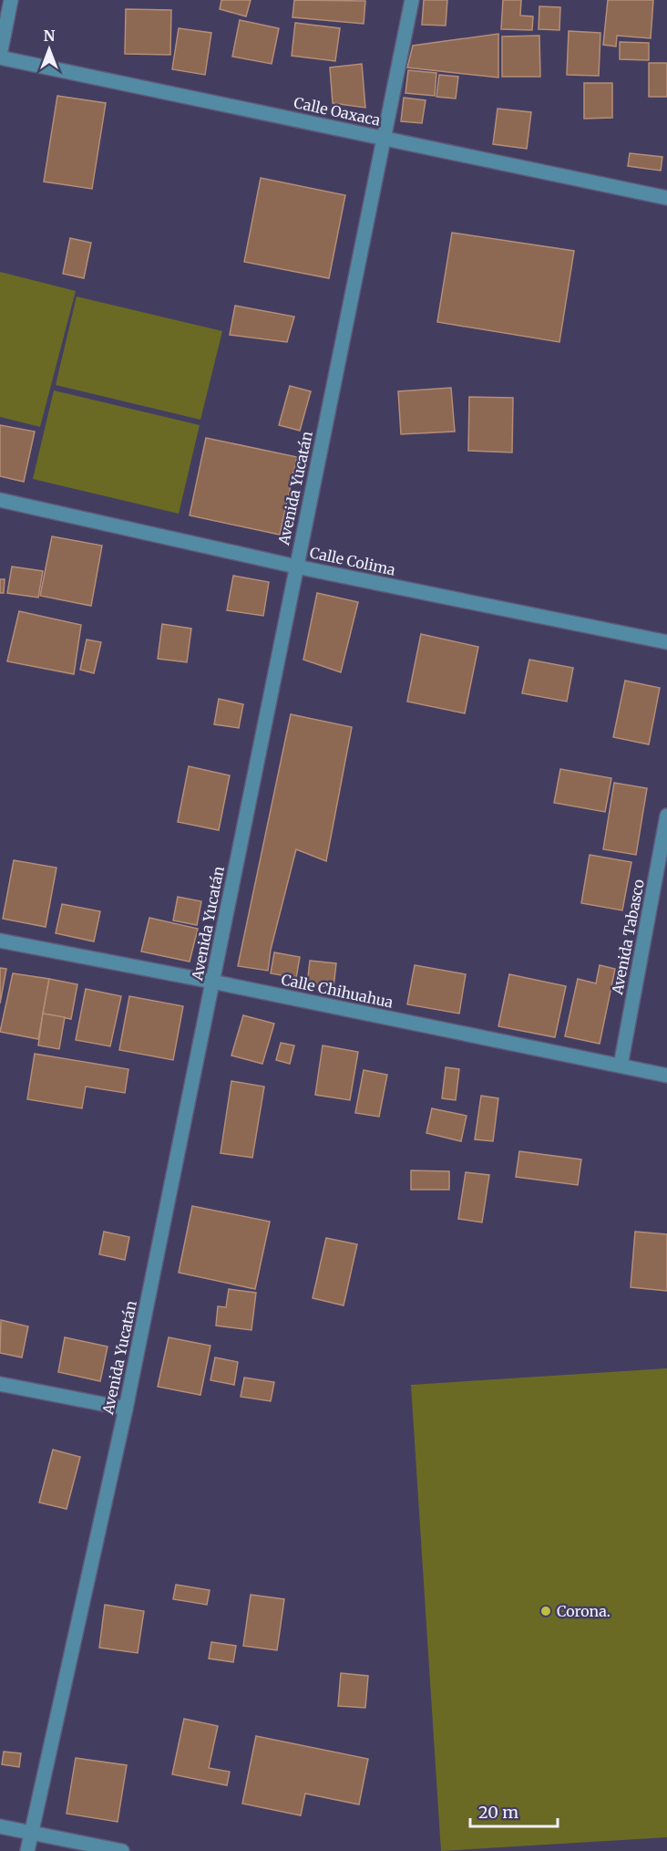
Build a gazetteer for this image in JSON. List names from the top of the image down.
{
  "streets": {
    "street": [
      "Calle Oaxaca",
      "Avenida Yucatán",
      "Calle Colima",
      "Avenida Tabasco",
      "Calle Chihuahua"
    ]
  },
  "crossings": [
    ["Calle Oaxaca", "Avenida Yucatán"],
    ["Avenida Yucatán", "Calle Colima"],
    ["Avenida Yucatán", "Calle Chihuahua"],
    ["Avenida Tabasco", "Calle Chihuahua"]
  ],
  "places": ["Corona."],
  "scale_bar": "20 m",
  "north": "top"
}
